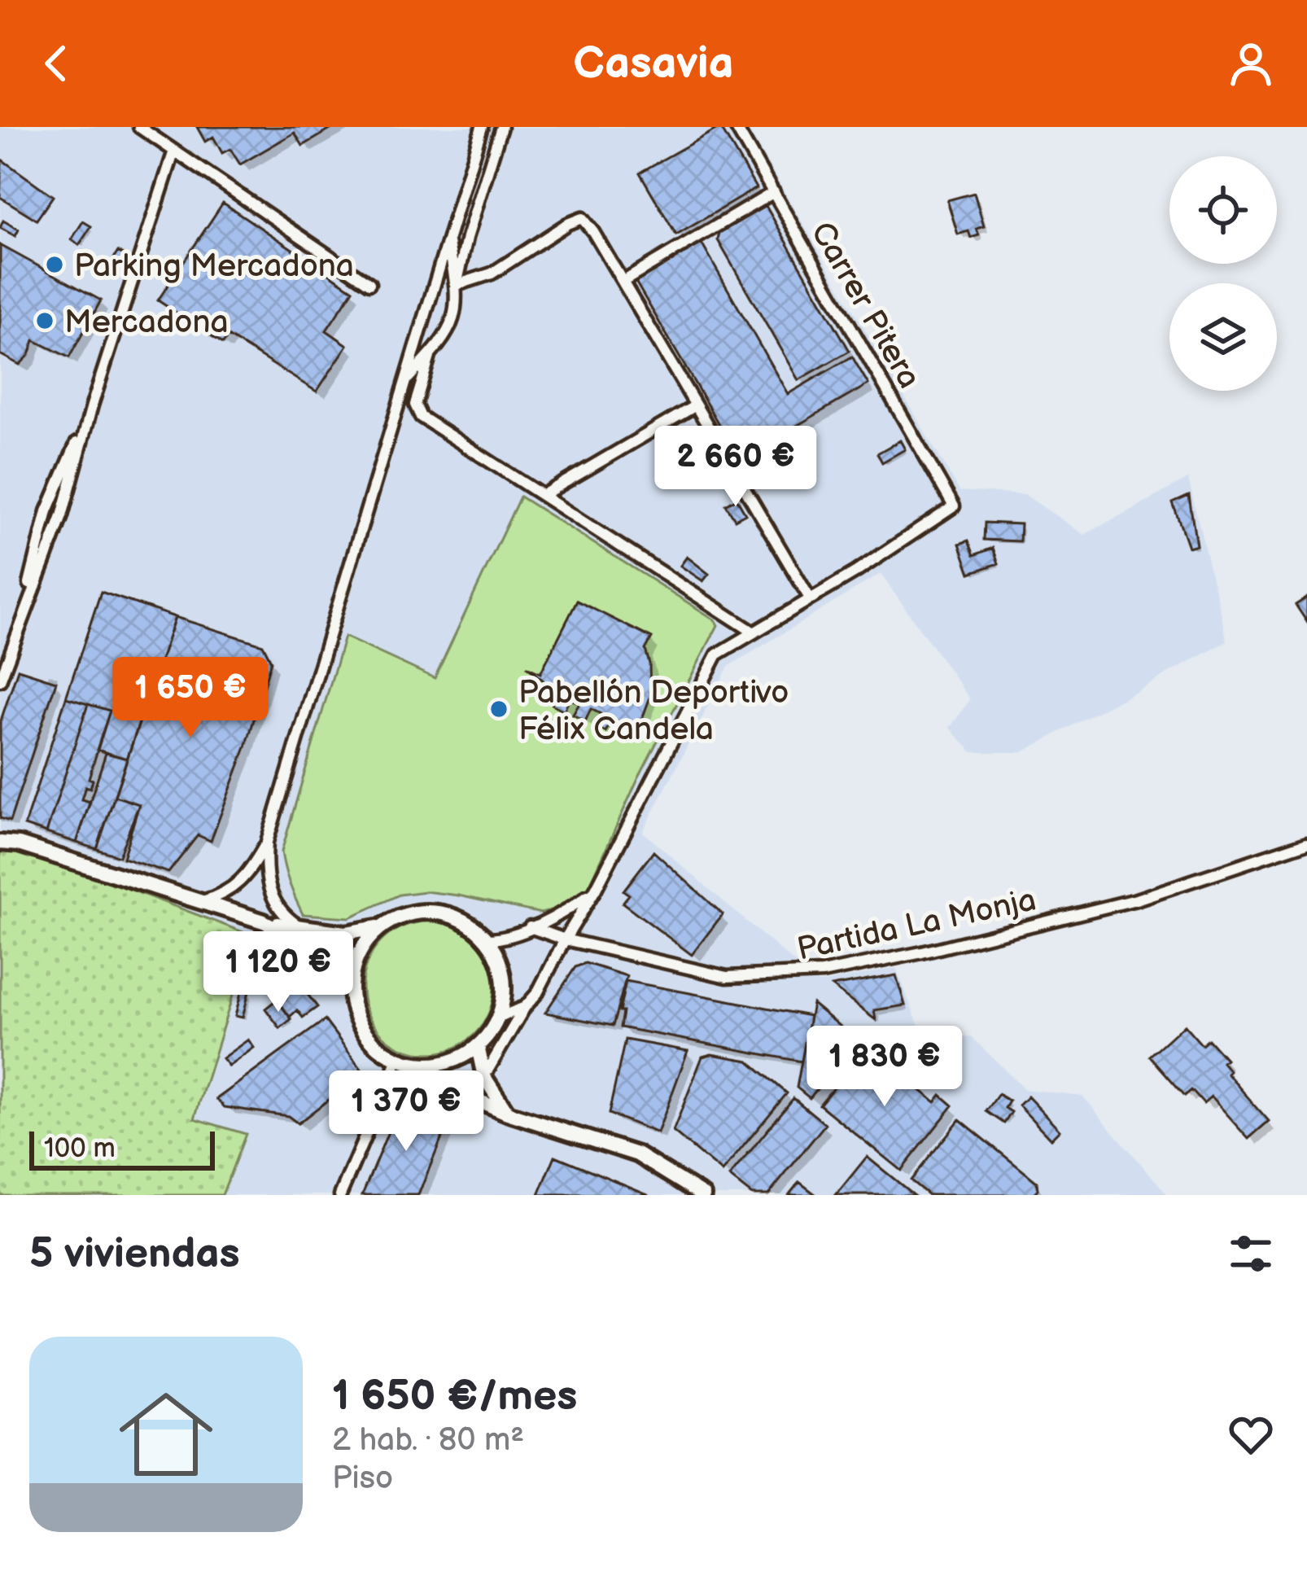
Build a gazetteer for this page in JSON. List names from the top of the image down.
{
  "streets": {
    "street": ["Carrer Pitera", "Partida La Monja"]
  },
  "places": ["Parking Mercadona", "Mercadona", "Pabellón Deportivo Félix Candela"],
  "scale_bar": "100 m",
  "page": {
    "header": "Casavia",
    "price": [
      "2 660 €",
      "1 650 €",
      "1 120 €",
      "1 830 €",
      "1 370 €"
    ],
    "scale": "100 m",
    "heading": "5 viviendas",
    "list": [
      {
        "name": "1 650 €/mes",
        "note": "2 hab. · 80 m² · Piso"
      }
    ]
  }
}
